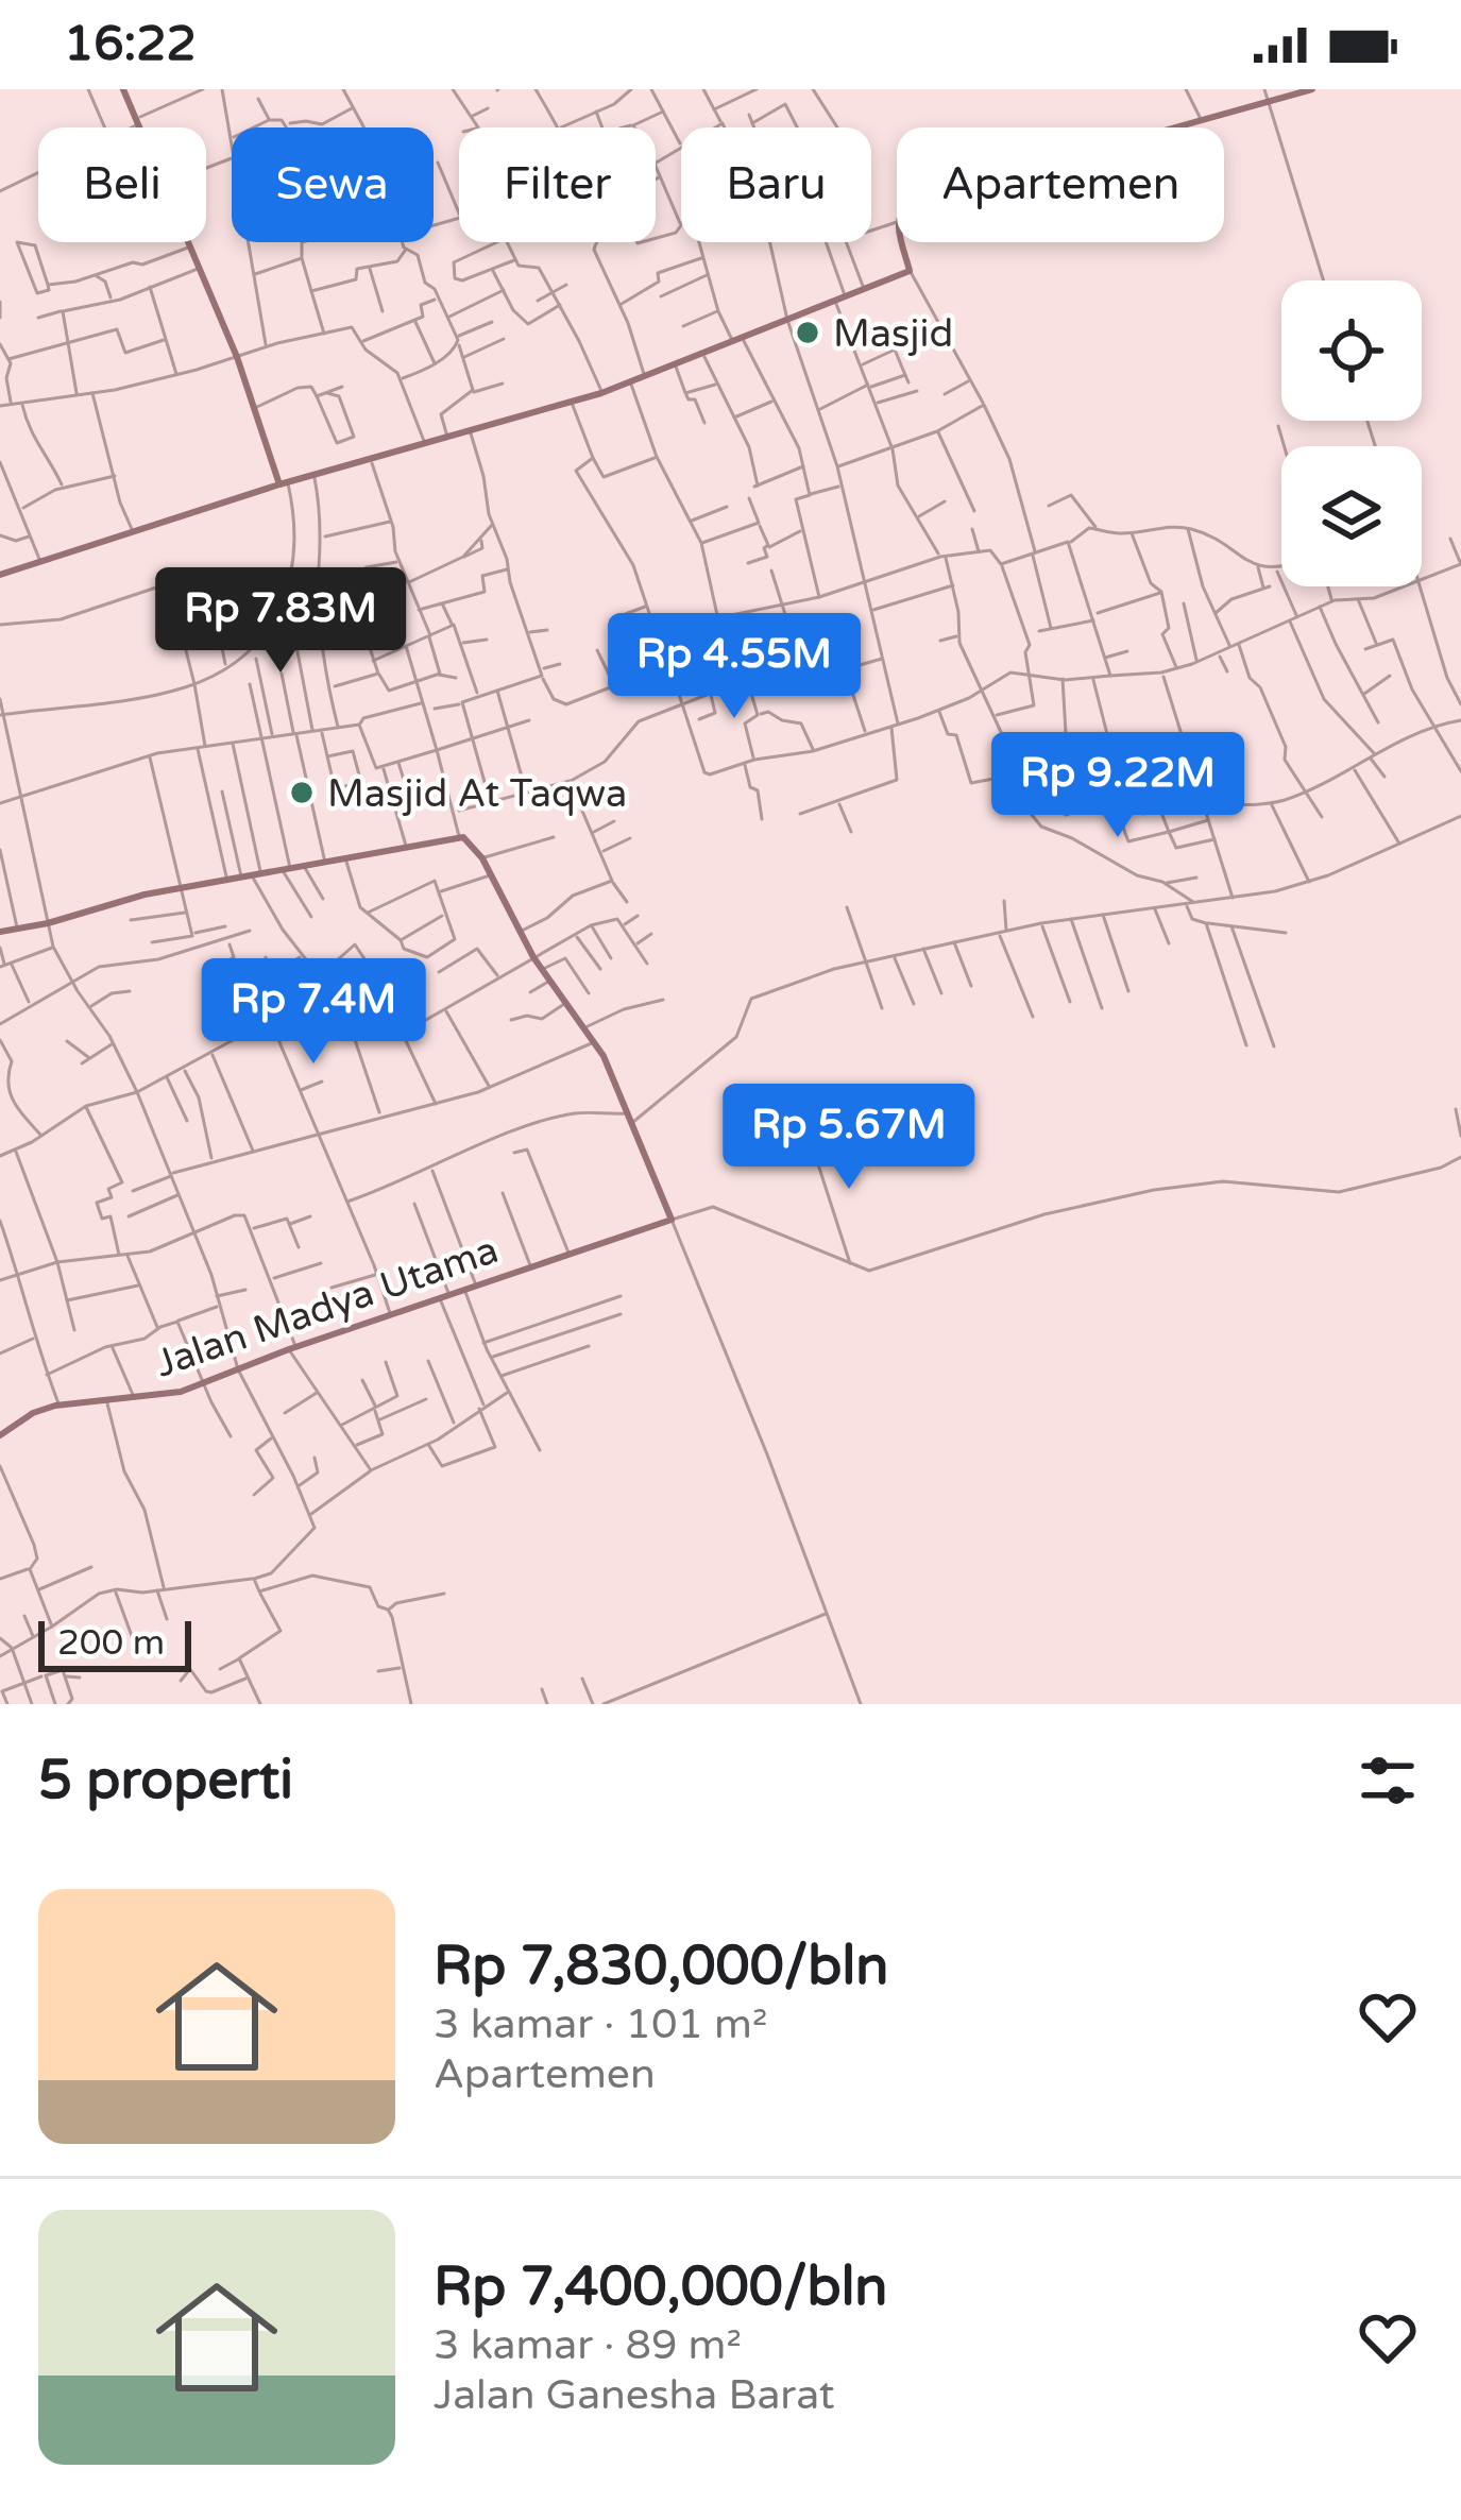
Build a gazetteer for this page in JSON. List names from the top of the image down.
{
  "streets": {
    "street": ["Jalan Madya Utama"]
  },
  "places": ["Masjid", "Masjid At Taqwa"],
  "scale_bar": "200 m",
  "page": {
    "status": "16:22",
    "chip": [
      "Beli",
      "Sewa",
      "Filter",
      "Baru",
      "Apartemen"
    ],
    "price": [
      "Rp 7.83M",
      "Rp 4.55M",
      "Rp 9.22M",
      "Rp 7.4M",
      "Rp 5.67M"
    ],
    "scale": "200 m",
    "heading": "5 properti",
    "list": [
      {
        "name": "Rp 7,830,000/bln",
        "note": "3 kamar · 101 m² · Apartemen"
      },
      {
        "name": "Rp 7,400,000/bln",
        "note": "3 kamar · 89 m² · Jalan Ganesha Barat"
      }
    ]
  }
}
